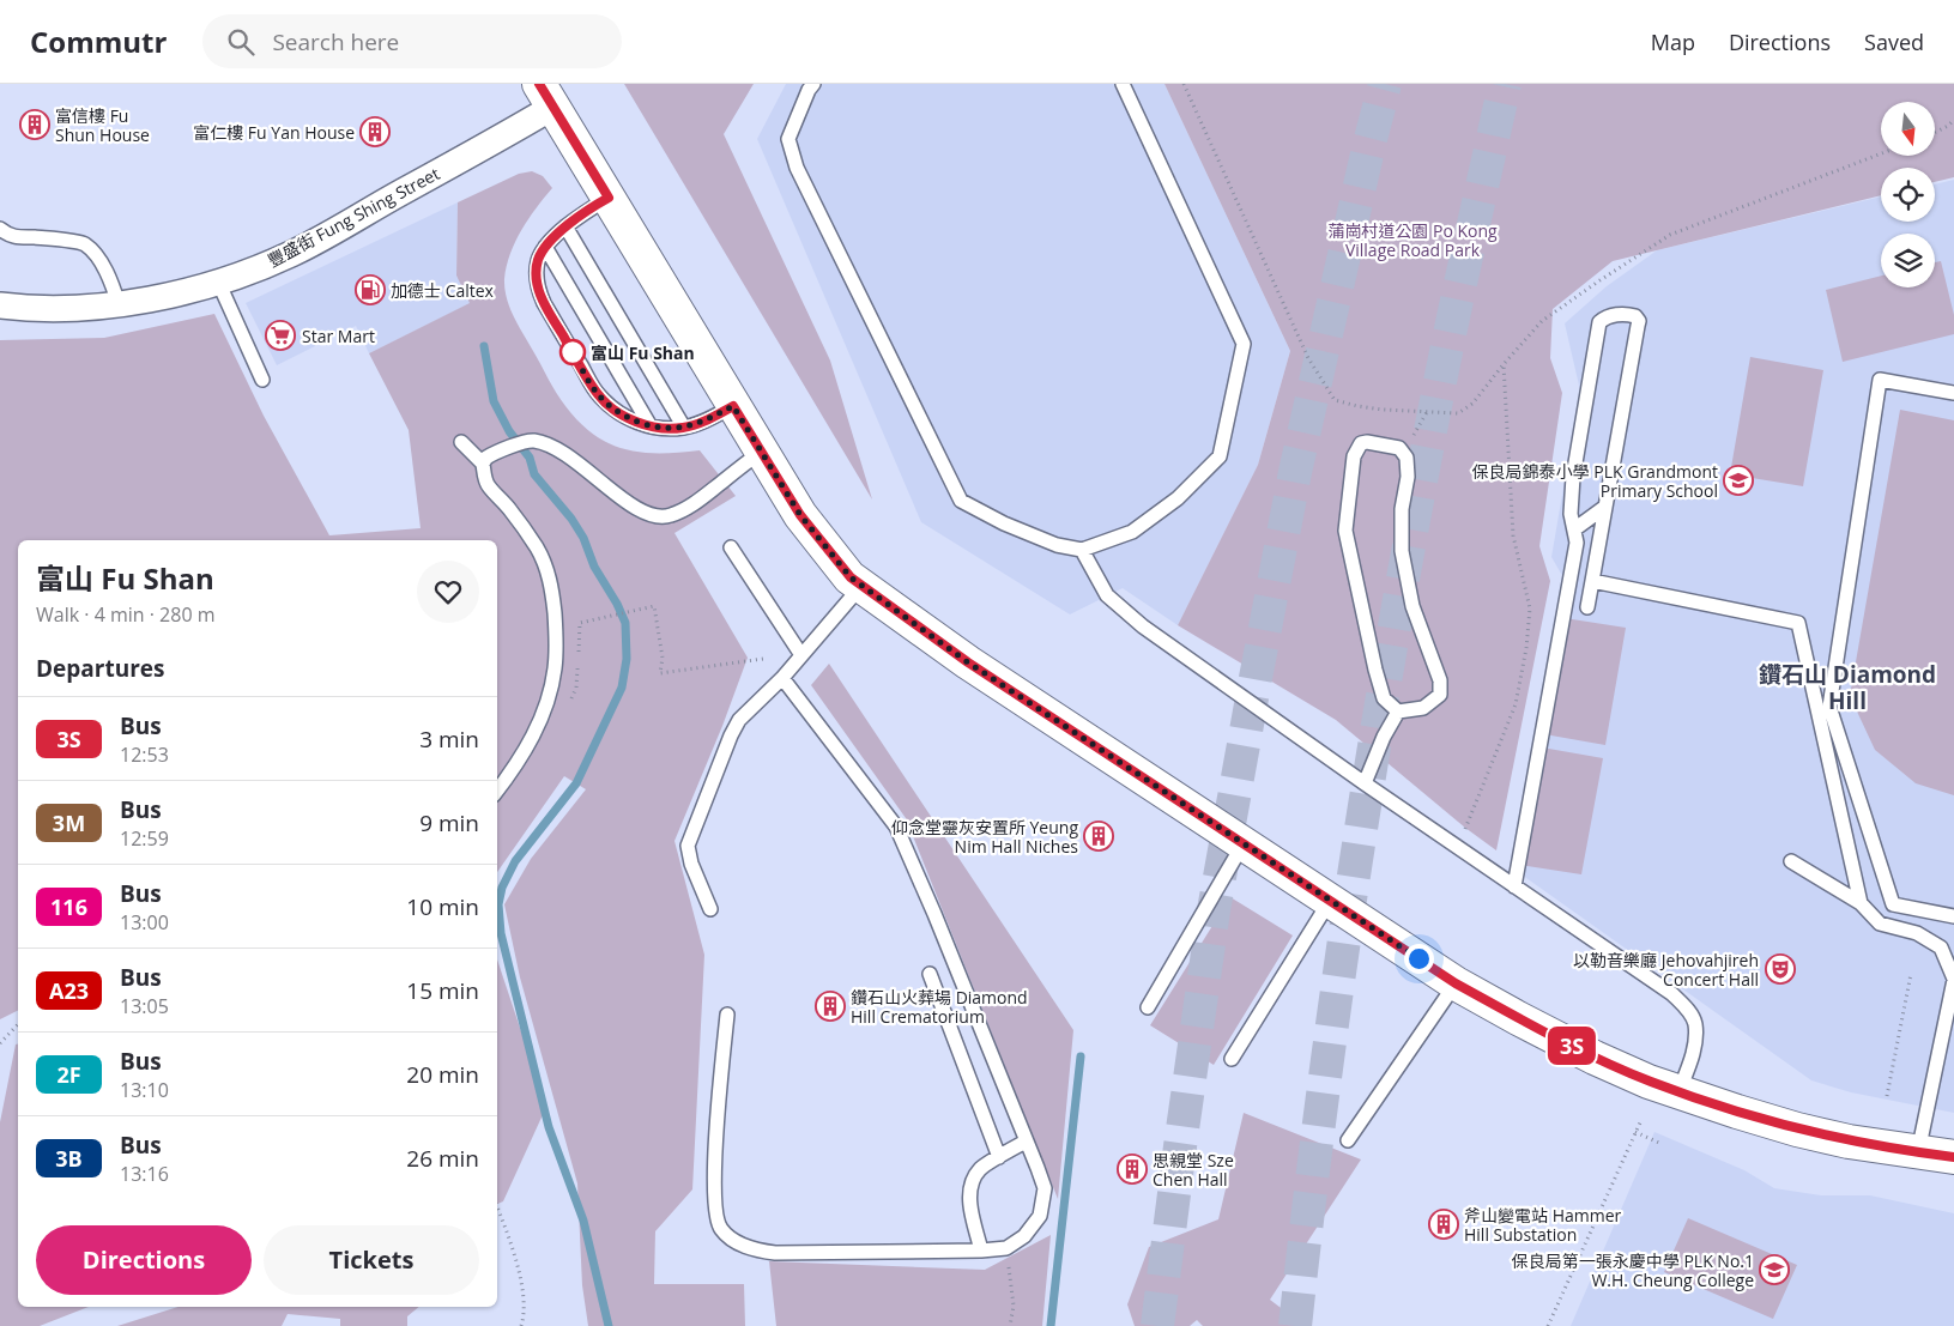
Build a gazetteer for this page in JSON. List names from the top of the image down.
{
  "streets": {
    "street": ["豐盛街 Fung Shing Street"]
  },
  "districts": ["鑽石山 Diamond Hill"],
  "parks": ["蒲崗村道公園 Po Kong Village Road Park"],
  "places": {
    "building": [
      "富信樓 Fu Shun House",
      "富仁樓 Fu Yan House",
      "仰念堂靈灰安置所 Yeung Nim Hall Niches",
      "鑽石山火葬場 Diamond Hill Crematorium",
      "思親堂 Sze Chen Hall",
      "斧山變電站 Hammer Hill Substation"
    ],
    "fuel station": ["加德士 Caltex"],
    "supermarket": ["Star Mart"],
    "other": ["富山 Fu Shan"],
    "school or university": ["保良局錦泰小學 PLK Grandmont Primary School", "保良局第一張永慶中學 PLK No.1 W.H. Cheung College"],
    "theatre": ["以勒音樂廳 Jehovahjireh Concert Hall"]
  },
  "lines": ["bus line 3S"],
  "north": "bottom",
  "page": {
    "header": "Commutr",
    "search": "Search here",
    "nav": ["Map", "Directions", "Saved"],
    "on_map": "3S",
    "heading": [
      ["富山 Fu Shan", "Walk · 4 min · 280 m"],
      "Departures"
    ],
    "list": [
      {
        "mark": "3S",
        "name": "Bus",
        "note": "12:53",
        "value": "3 min"
      },
      {
        "mark": "3M",
        "name": "Bus",
        "note": "12:59",
        "value": "9 min"
      },
      {
        "mark": "116",
        "name": "Bus",
        "note": "13:00",
        "value": "10 min"
      },
      {
        "mark": "A23",
        "name": "Bus",
        "note": "13:05",
        "value": "15 min"
      },
      {
        "mark": "2F",
        "name": "Bus",
        "note": "13:10",
        "value": "20 min"
      },
      {
        "mark": "3B",
        "name": "Bus",
        "note": "13:16",
        "value": "26 min"
      }
    ],
    "buttons": ["Directions", "Tickets"]
  }
}
